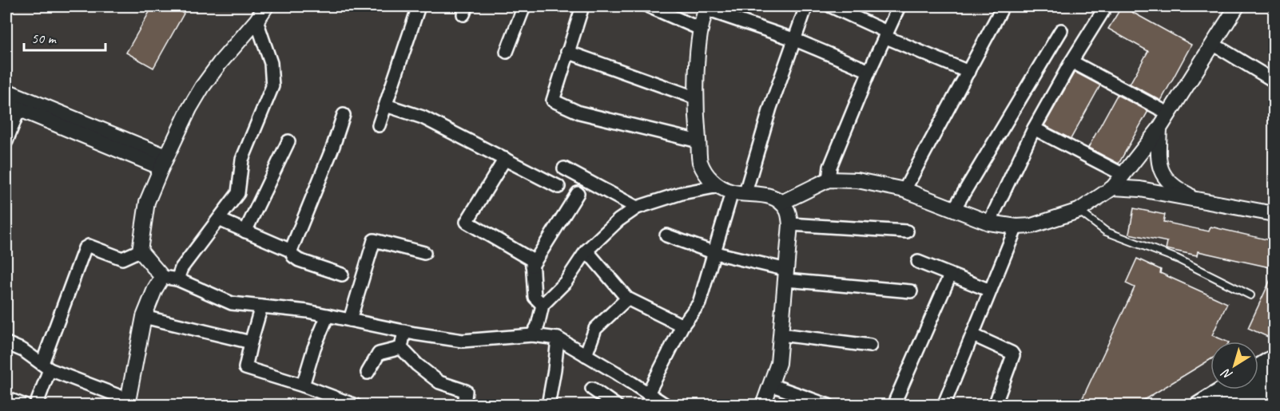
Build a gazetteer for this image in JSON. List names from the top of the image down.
{
  "scale_bar": "50 m",
  "north": "bottom left"
}
